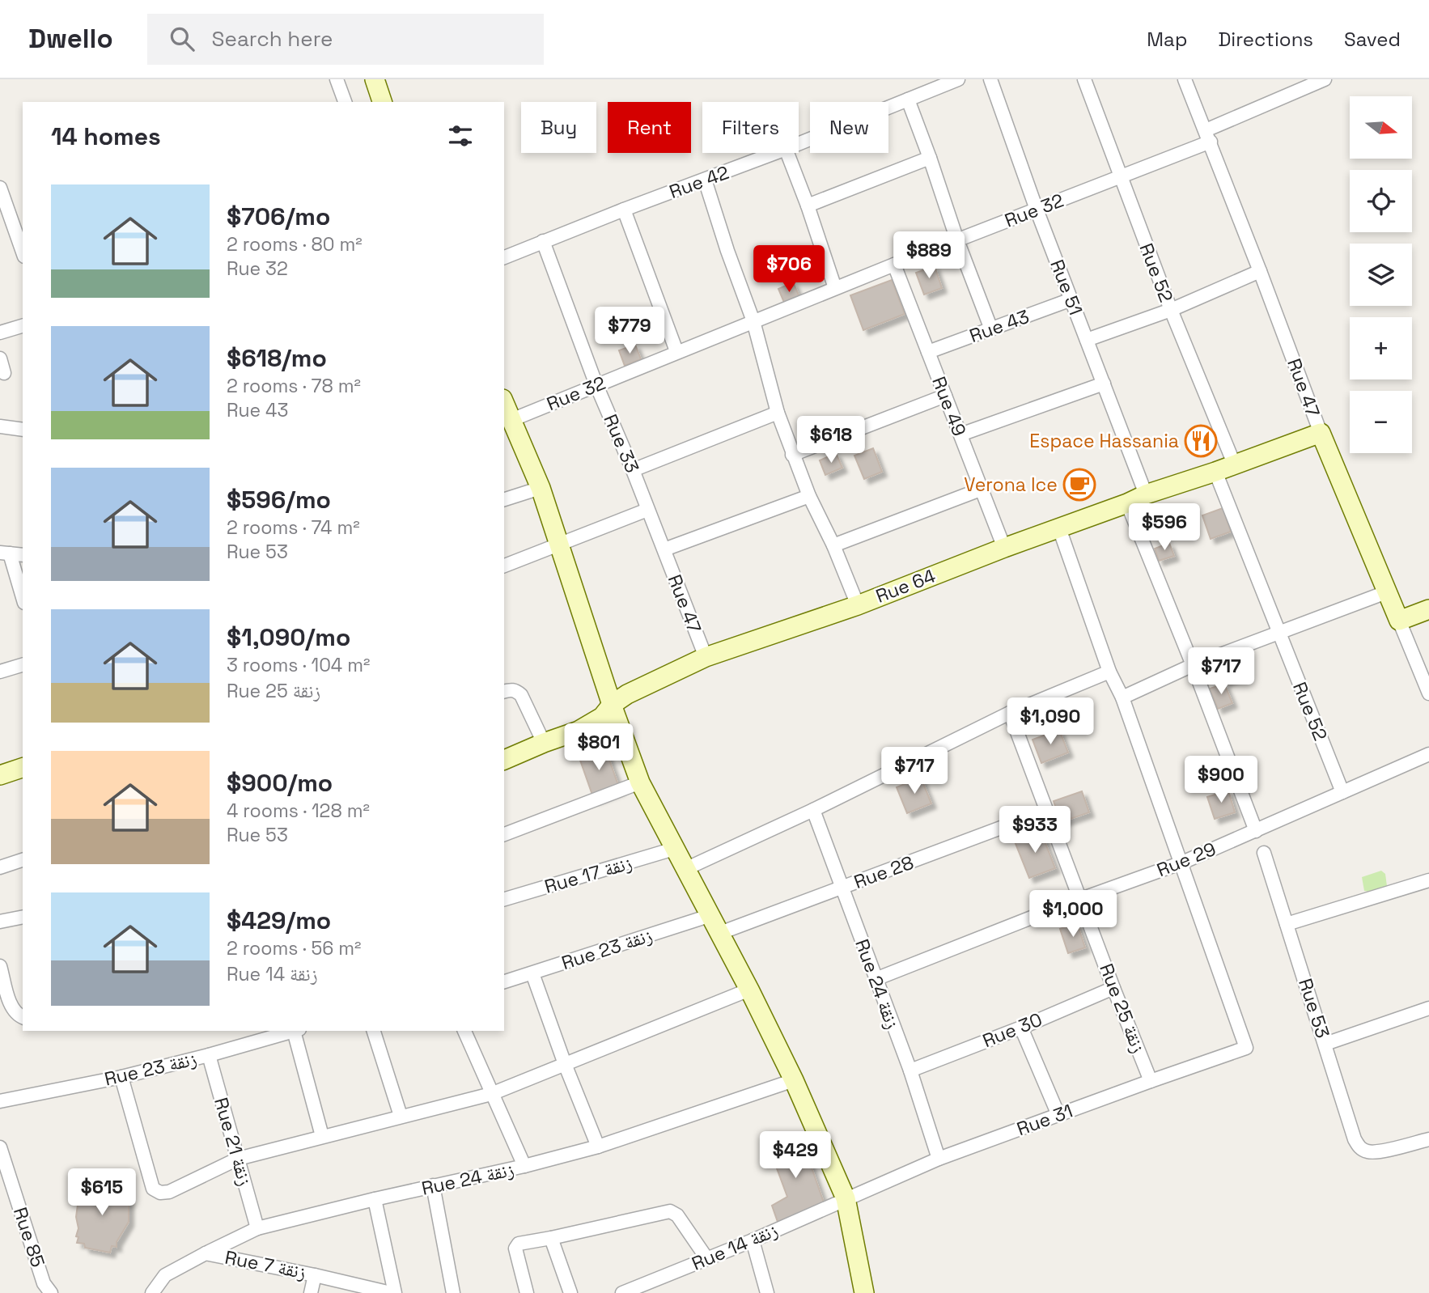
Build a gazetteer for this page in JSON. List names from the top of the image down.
{
  "streets": {
    "street": [
      "Rue 42",
      "Rue 32",
      "Rue 52",
      "Rue 51",
      "Rue 43",
      "Rue 47",
      "Rue 49",
      "Rue 33",
      "Rue 64",
      "Rue 29",
      "Rue 28",
      "Rue 17 زنقة",
      "Rue 23 زنقة",
      "Rue 24 زنقة",
      "Rue 25 زنقة",
      "Rue 53",
      "Rue 30",
      "Rue 31",
      "Rue 21 زنقة",
      "Rue 85",
      "Rue 14 زنقة",
      "Rue 7 زنقة"
    ]
  },
  "crossings": [
    ["Rue 42", "Rue 33"],
    ["Rue 32", "Rue 52"],
    ["Rue 32", "Rue 51"],
    ["Rue 32", "Rue 47"],
    ["Rue 32", "Rue 49"],
    ["Rue 32", "Rue 33"],
    ["Rue 52", "Rue 64"],
    ["Rue 52", "Rue 29"],
    ["Rue 51", "Rue 43"],
    ["Rue 51", "Rue 64"],
    ["Rue 43", "Rue 49"],
    ["Rue 47", "Rue 33"],
    ["Rue 47", "Rue 64"],
    ["Rue 49", "Rue 64"],
    ["Rue 29", "Rue 24 زنقة"],
    ["Rue 29", "Rue 25 زنقة"],
    ["Rue 29", "Rue 31"],
    ["Rue 28", "Rue 24 زنقة"],
    ["Rue 28", "Rue 25 زنقة"],
    ["Rue 23 زنقة", "Rue 21 زنقة"],
    ["Rue 24 زنقة", "Rue 30"],
    ["Rue 24 زنقة", "Rue 31"],
    ["Rue 24 زنقة", "Rue 21 زنقة"],
    ["Rue 24 زنقة", "Rue 7 زنقة"],
    ["Rue 25 زنقة", "Rue 30"],
    ["Rue 25 زنقة", "Rue 31"],
    ["Rue 31", "Rue 14 زنقة"]
  ],
  "places": {
    "restaurant": ["Espace Hassania"],
    "cafe": ["Verona Ice"]
  },
  "north": "right",
  "page": {
    "header": "Dwello",
    "search": "Search here",
    "nav": ["Map", "Directions", "Saved"],
    "map_buttons": ["+", "−"],
    "chip": [
      "Buy",
      "Rent",
      "Filters",
      "New"
    ],
    "heading": "14 homes",
    "list": [
      {
        "name": "$706/mo",
        "note": "2 rooms · 80 m² · Rue 32"
      },
      {
        "name": "$618/mo",
        "note": "2 rooms · 78 m² · Rue 43"
      },
      {
        "name": "$596/mo",
        "note": "2 rooms · 74 m² · Rue 53"
      },
      {
        "name": "$1,090/mo",
        "note": "3 rooms · 104 m² · Rue 25 زنقة"
      },
      {
        "name": "$900/mo",
        "note": "4 rooms · 128 m² · Rue 53"
      },
      {
        "name": "$429/mo",
        "note": "2 rooms · 56 m² · Rue 14 زنقة"
      }
    ],
    "price": [
      "$889",
      "$706",
      "$779",
      "$618",
      "$596",
      "$717",
      "$1,090",
      "$801",
      "$717",
      "$900",
      "$933",
      "$1,000",
      "$429",
      "$615"
    ]
  }
}
